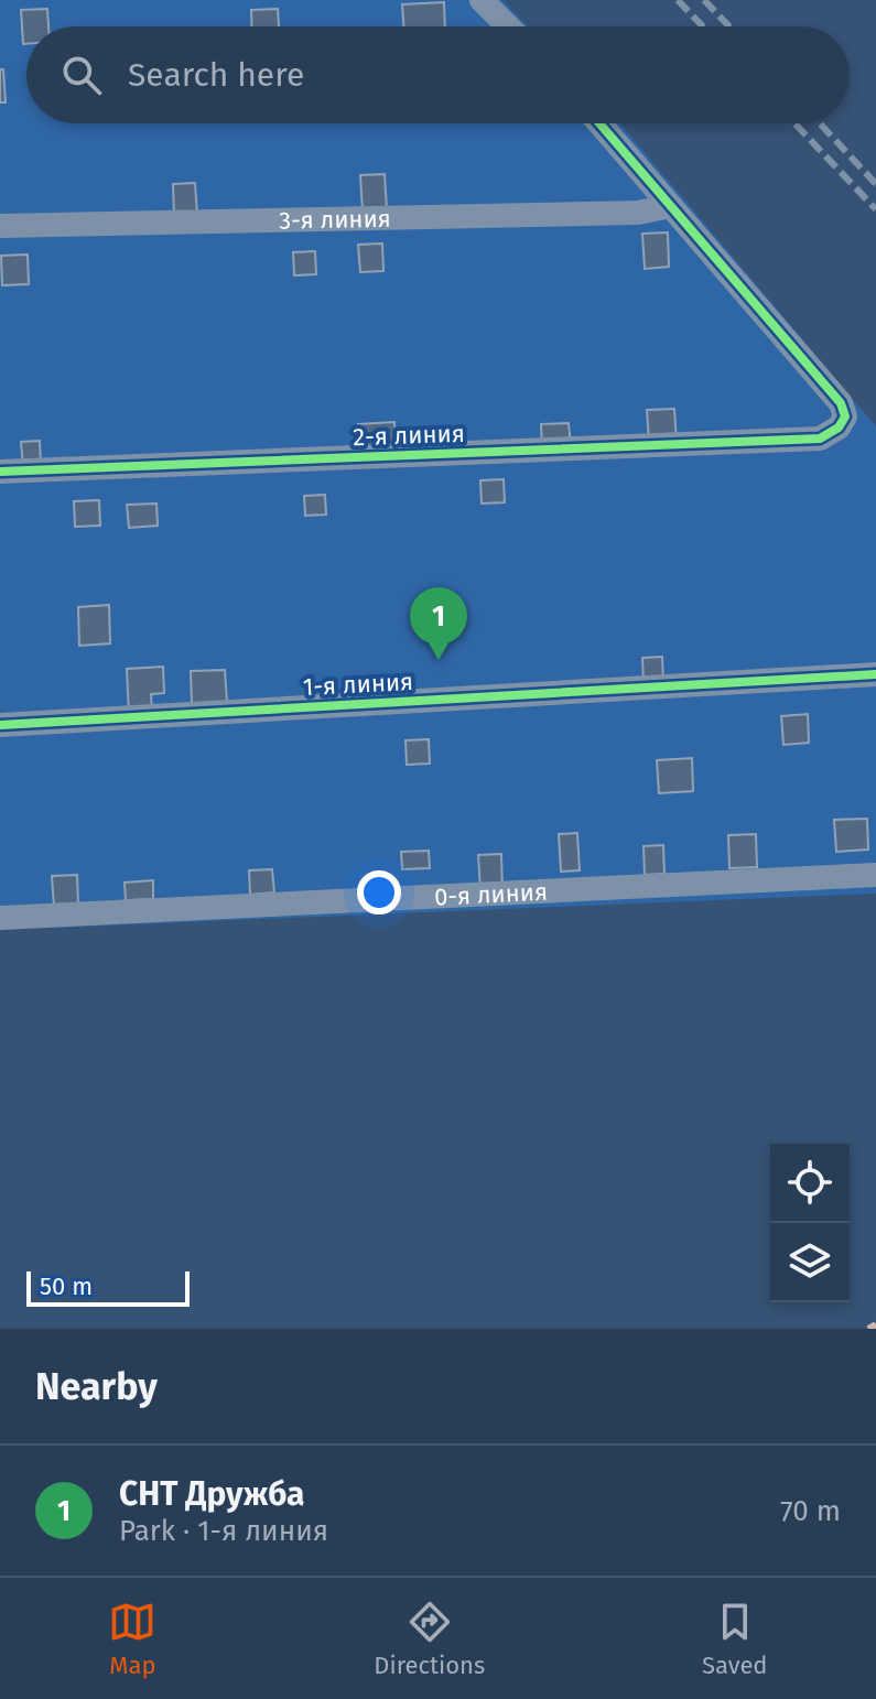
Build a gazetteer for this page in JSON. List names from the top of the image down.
{
  "streets": {
    "street": [
      "3-я линия",
      "2-я линия",
      "1-я линия",
      "0-я линия"
    ]
  },
  "crossings": [
    ["3-я линия", "2-я линия"]
  ],
  "scale_bar": "50 m",
  "page": {
    "search": "Search here",
    "pins": "1",
    "scale": "50 m",
    "heading": "Nearby",
    "list": [
      {
        "mark": "1",
        "name": "СНТ Дружба",
        "note": "Park · 1-я линия",
        "value": "70 m"
      }
    ],
    "nav": ["Map", "Directions", "Saved"]
  }
}
